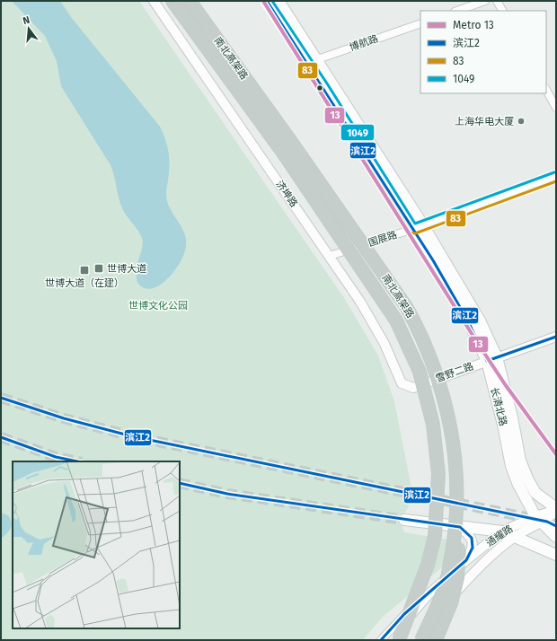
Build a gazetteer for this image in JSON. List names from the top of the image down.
{
  "streets": {
    "highway": ["南北高架路"],
    "main road": ["长清北路"],
    "street": [
      "博航路",
      "济坤路",
      "国展路",
      "雪野二路",
      "通耀路"
    ]
  },
  "crossings": [
    ["博航路", "长清北路"],
    ["济坤路", "国展路"],
    ["济坤路", "雪野二路"],
    ["国展路", "长清北路"],
    ["雪野二路", "长清北路"],
    ["长清北路", "通耀路"]
  ],
  "parks": ["世博文化公园"],
  "places": {
    "other": ["上海华电大厦"],
    "transit": ["世博大道", "世博大道（在建）"]
  },
  "lines": [
    "metro line 13",
    "transit line 滨江2",
    "transit line 1049",
    "transit line 83"
  ],
  "legend": [
    "Metro 13",
    "滨江2",
    "83",
    "1049"
  ],
  "north": "top"
}
